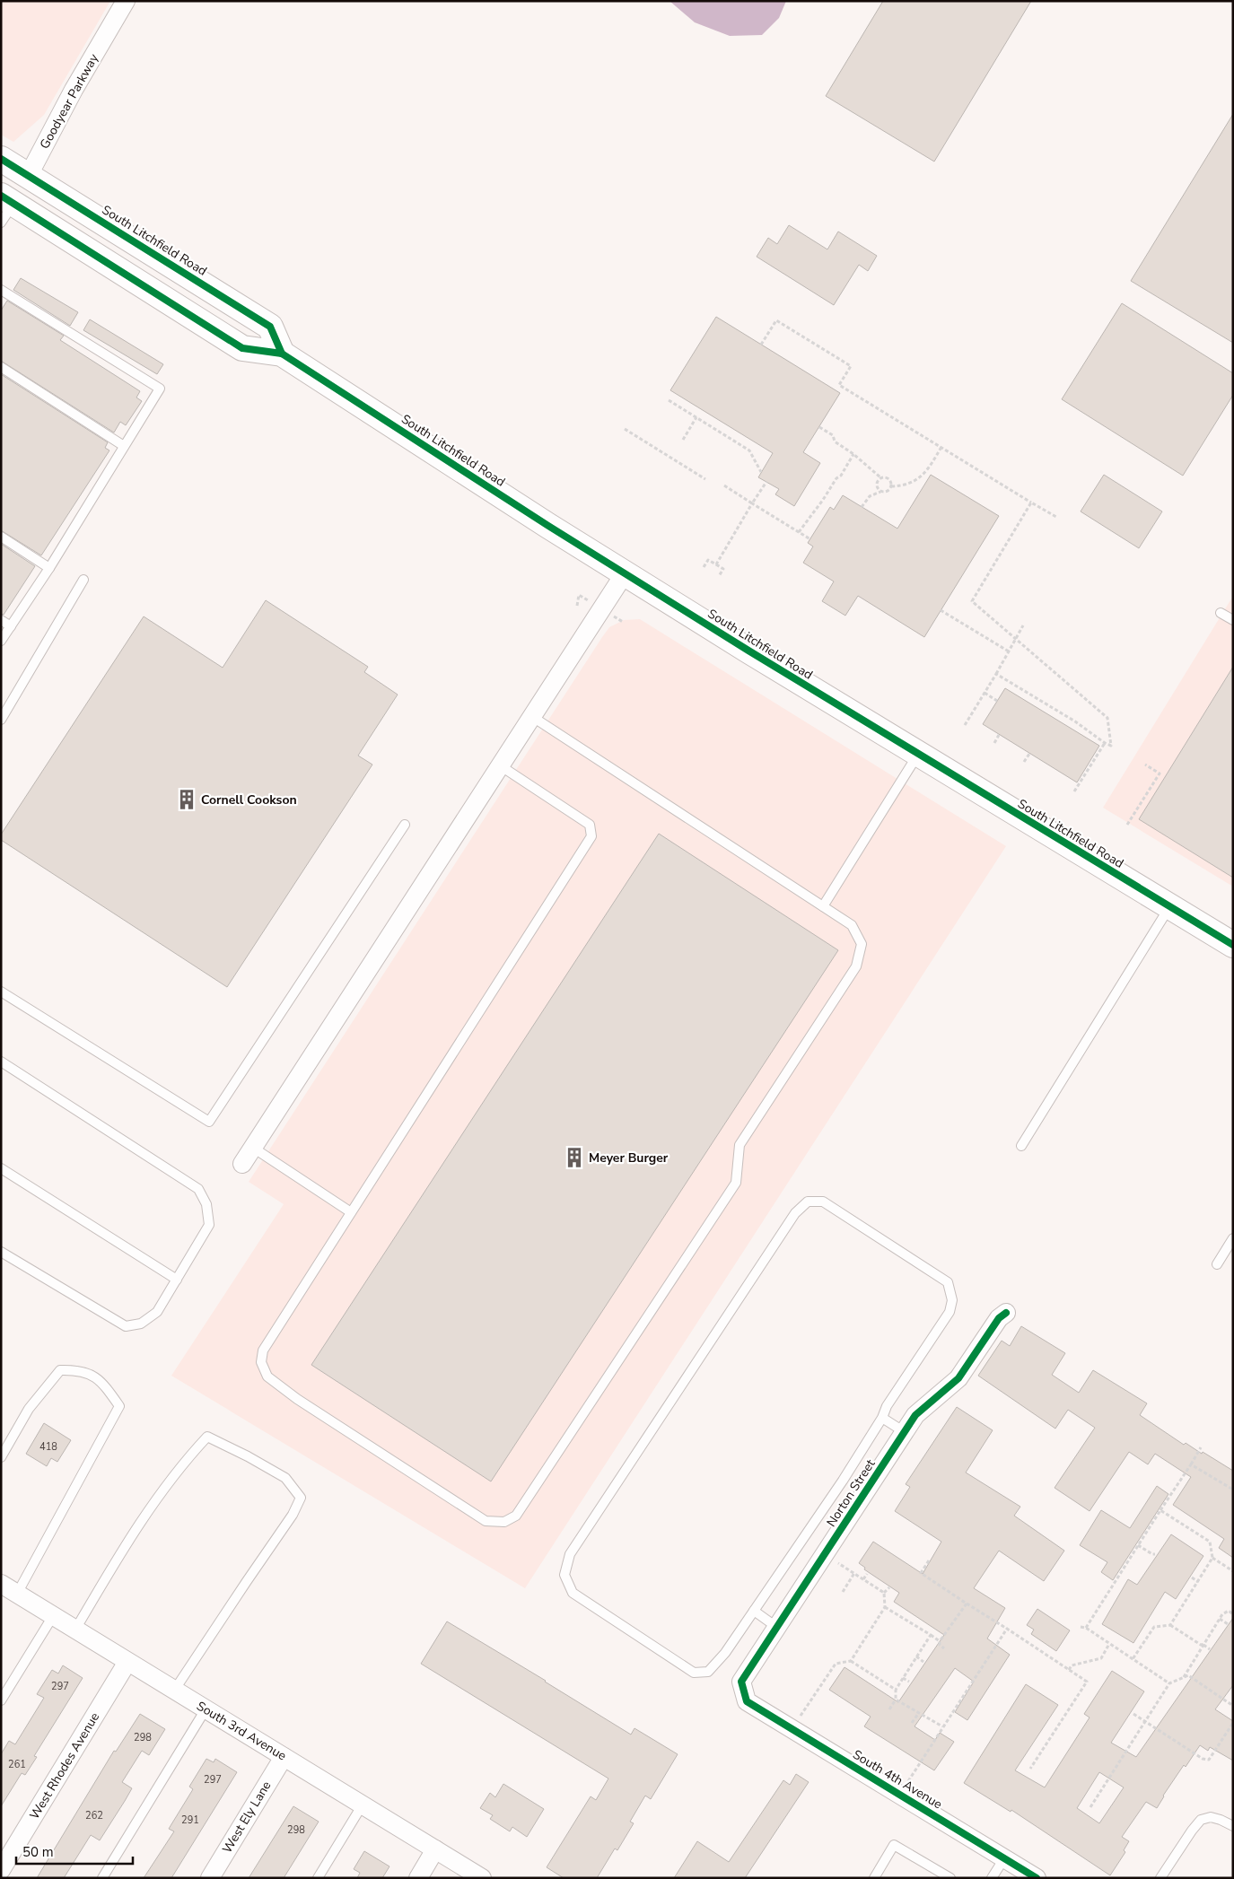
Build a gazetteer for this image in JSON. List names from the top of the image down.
{
  "streets": {
    "main road": ["Goodyear Parkway", "South Litchfield Road"],
    "street": [
      "Norton Street",
      "South 3rd Avenue",
      "West Rhodes Avenue",
      "South 4th Avenue",
      "West Ely Lane"
    ]
  },
  "crossings": [
    ["Goodyear Parkway", "South Litchfield Road"],
    ["Norton Street", "South 4th Avenue"],
    ["South 3rd Avenue", "West Rhodes Avenue"],
    ["South 3rd Avenue", "West Ely Lane"]
  ],
  "places": {
    "building": ["Cornell Cookson", "Meyer Burger"]
  },
  "house_numbers": [
    "418",
    "297",
    "298",
    "261",
    "297",
    "262",
    "291",
    "298"
  ],
  "scale_bar": "50 m"
}
